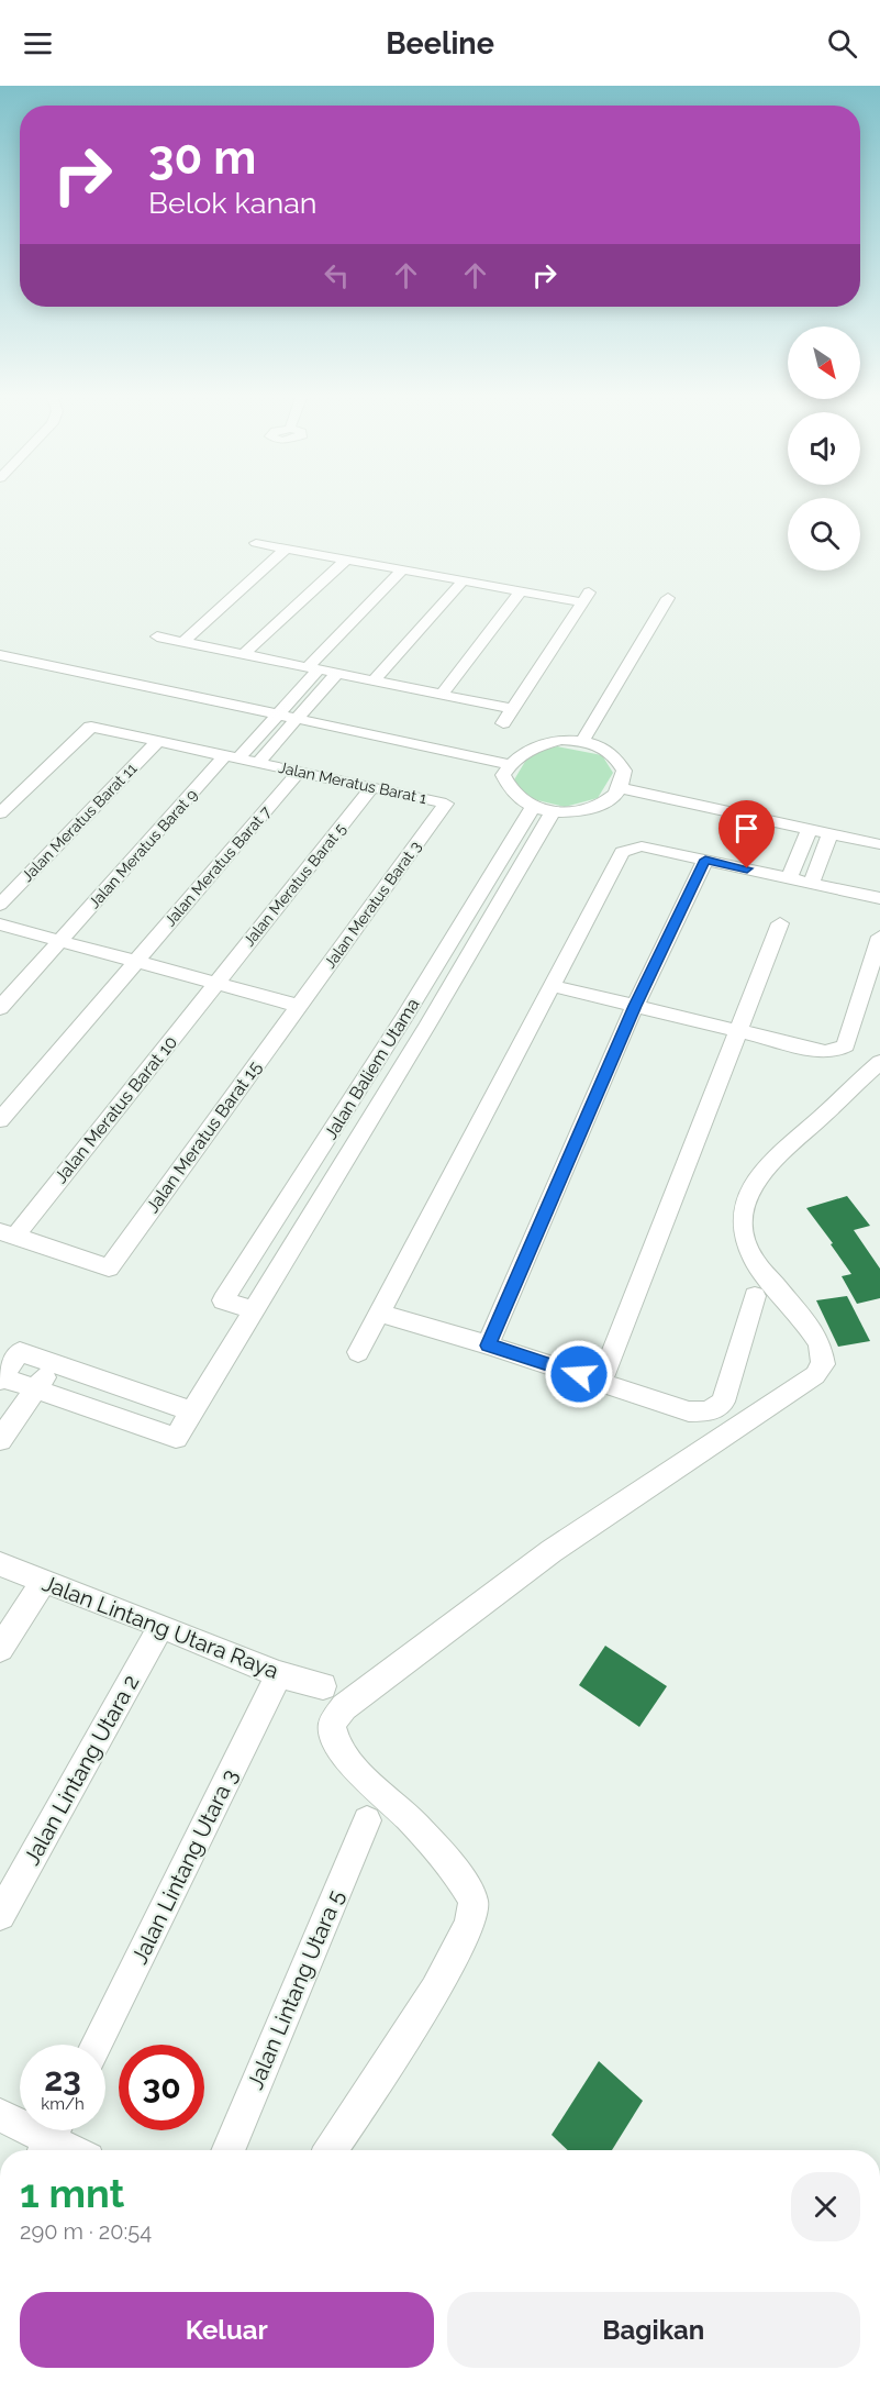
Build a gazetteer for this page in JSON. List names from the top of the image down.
{
  "streets": {
    "street": [
      "Jalan Meratus Barat 1",
      "Jalan Meratus Barat 11",
      "Jalan Meratus Barat 9",
      "Jalan Meratus Barat 7",
      "Jalan Meratus Barat 5",
      "Jalan Meratus Barat 3",
      "Jalan Baliem Utama",
      "Jalan Meratus Barat 10",
      "Jalan Meratus Barat 15",
      "Jalan Lintang Utara Raya",
      "Jalan Lintang Utara 2",
      "Jalan Lintang Utara 3",
      "Jalan Lintang Utara 5"
    ]
  },
  "crossings": [
    ["Jalan Meratus Barat 1", "Jalan Meratus Barat 11"],
    ["Jalan Meratus Barat 1", "Jalan Meratus Barat 9"],
    ["Jalan Meratus Barat 1", "Jalan Meratus Barat 7"],
    ["Jalan Meratus Barat 1", "Jalan Meratus Barat 5"],
    ["Jalan Meratus Barat 1", "Jalan Meratus Barat 3"],
    ["Jalan Meratus Barat 5", "Jalan Meratus Barat 10"],
    ["Jalan Meratus Barat 3", "Jalan Meratus Barat 15"],
    ["Jalan Meratus Barat 10", "Jalan Meratus Barat 15"],
    ["Jalan Lintang Utara Raya", "Jalan Lintang Utara 2"],
    ["Jalan Lintang Utara Raya", "Jalan Lintang Utara 3"]
  ],
  "north": "bottom right",
  "page": {
    "header": "Beeline",
    "turn": ["30 m", "Belok kanan"],
    "speed": "23 km/h",
    "limit": "30",
    "heading": ["1 mnt", "290 m · 20:54"],
    "buttons": ["Keluar", "Bagikan"]
  }
}
